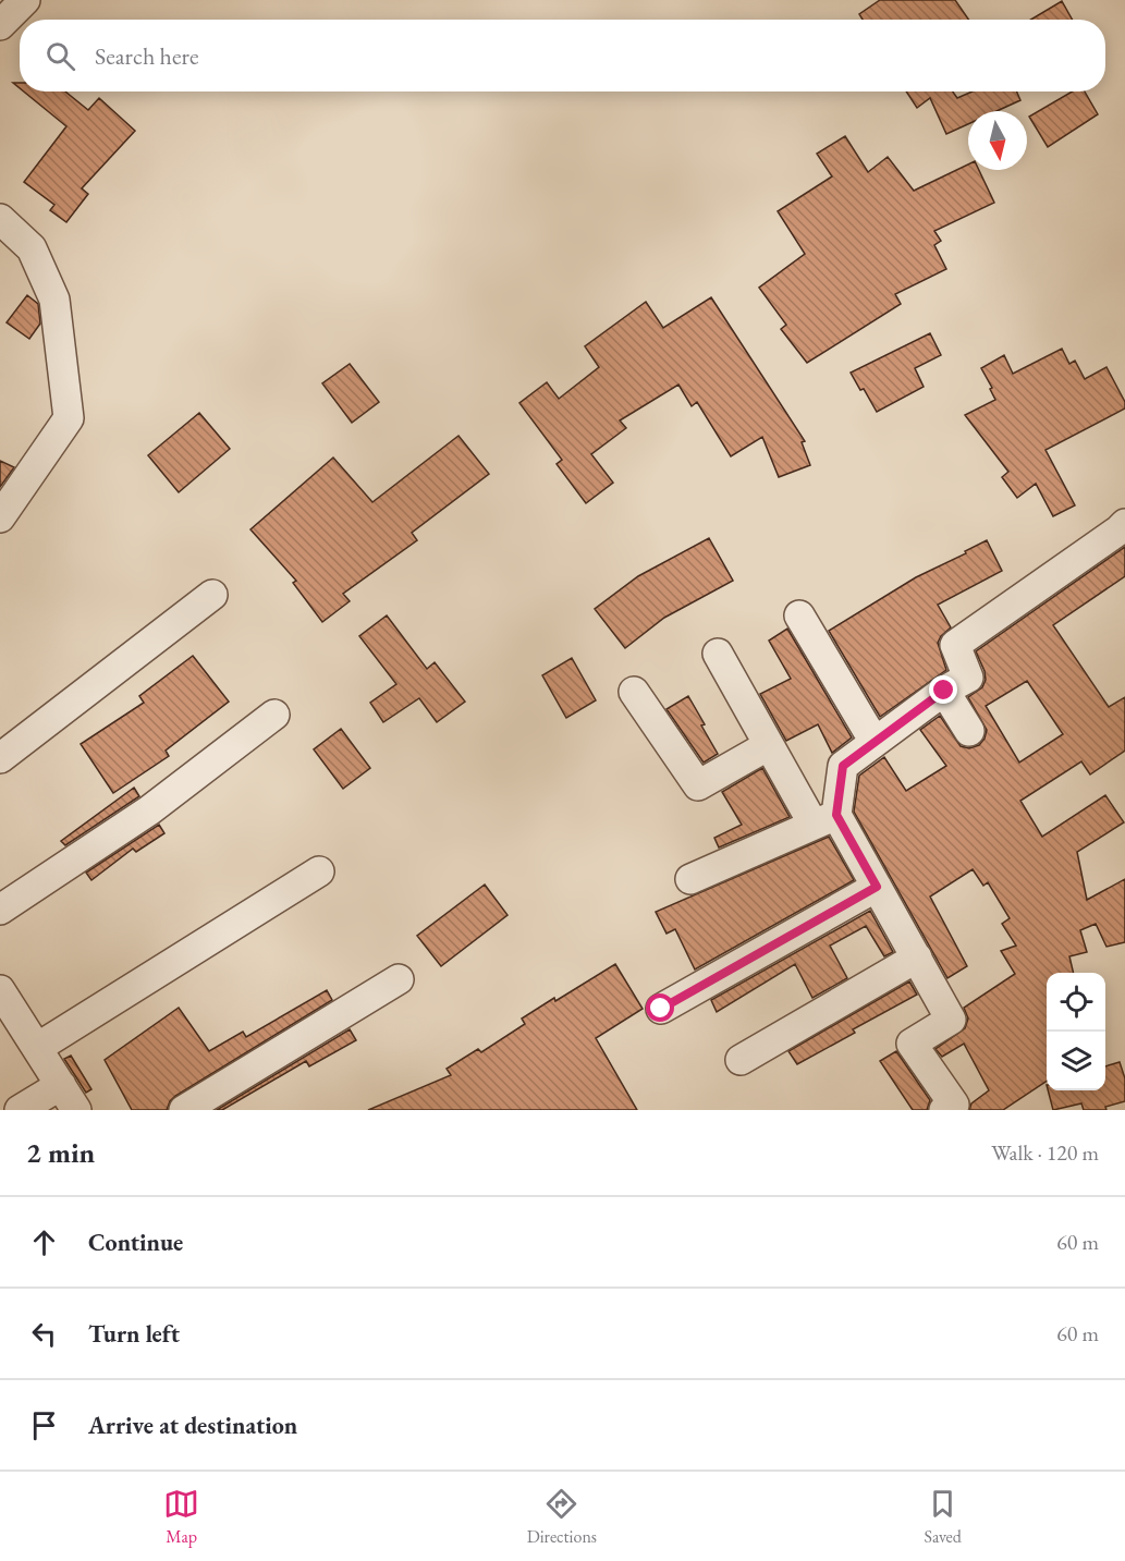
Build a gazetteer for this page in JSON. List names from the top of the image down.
{
  "north": "bottom",
  "page": {
    "search": "Search here",
    "heading": ["2 min", "Walk · 120 m"],
    "list": [
      ["Continue", "60 m"],
      ["Turn left", "60 m"],
      "Arrive at destination"
    ],
    "nav": ["Map", "Directions", "Saved"]
  }
}
